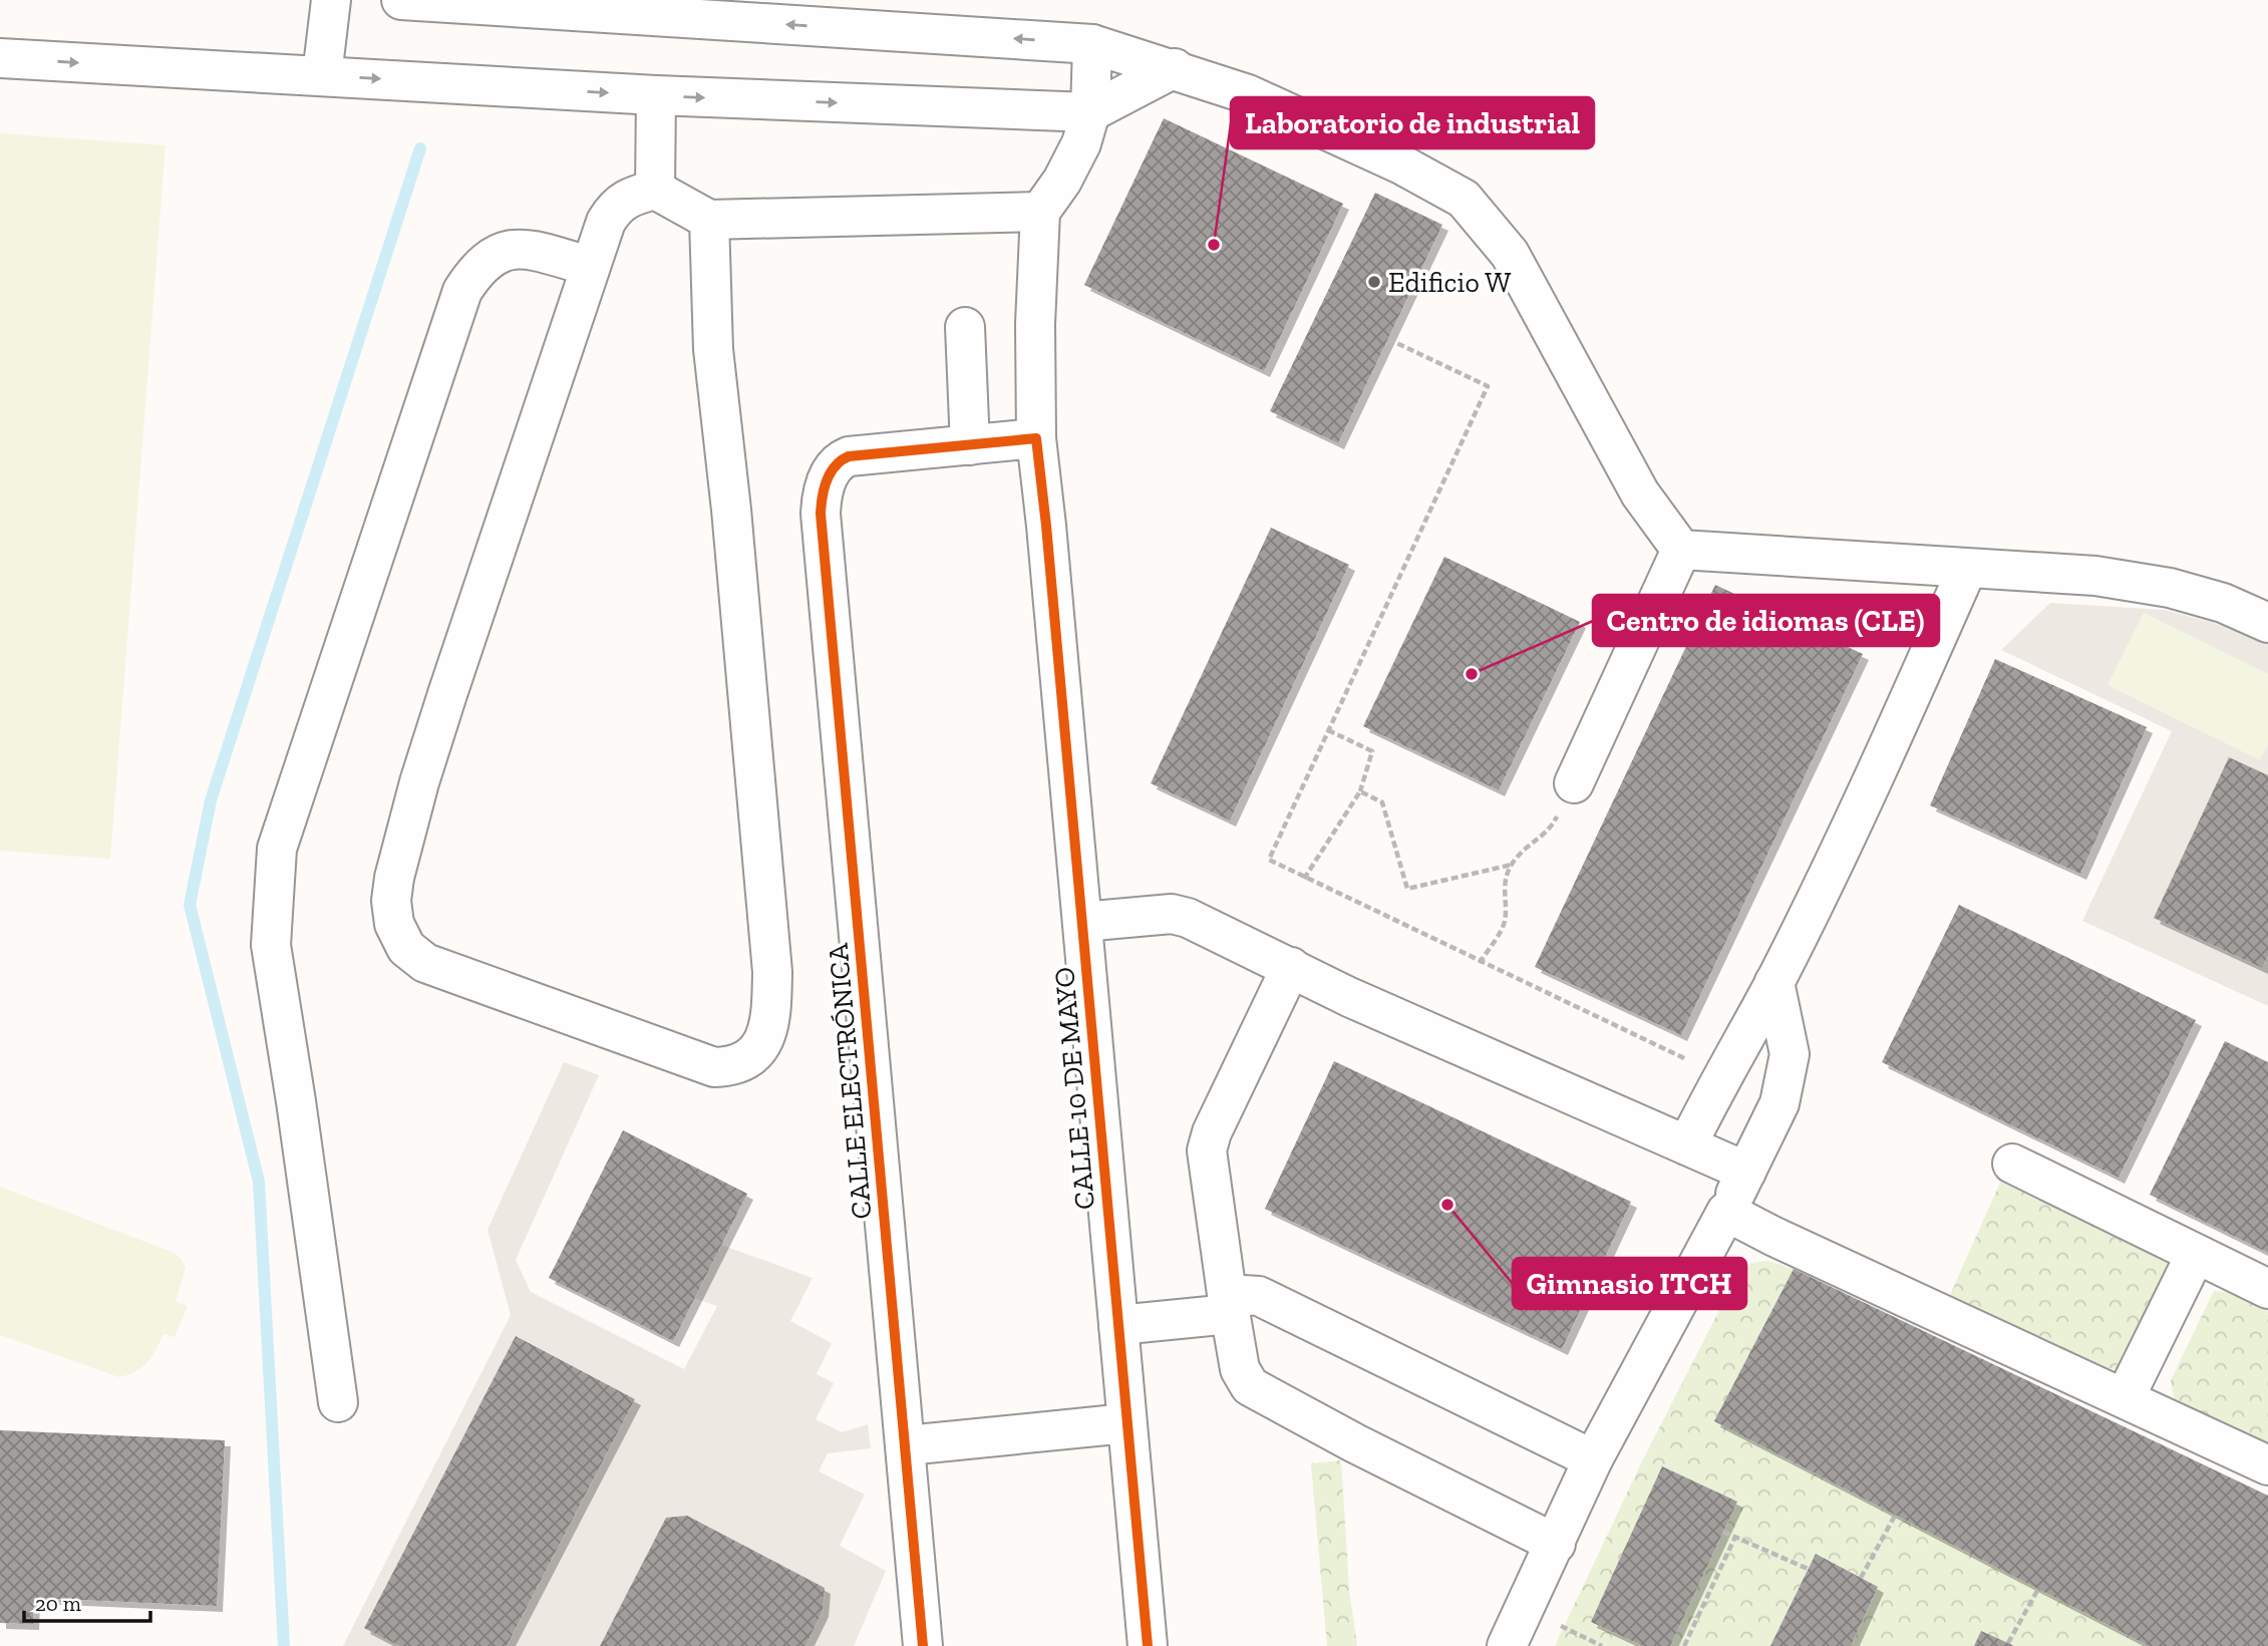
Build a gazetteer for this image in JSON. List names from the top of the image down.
{
  "streets": {
    "street": ["CALLE ELECTRÓNICA", "CALLE 10 DE MAYO"]
  },
  "crossings": [
    ["CALLE ELECTRÓNICA", "CALLE 10 DE MAYO"]
  ],
  "places": [
    "Laboratorio de industrial",
    "Edificio W",
    "Centro de idiomas (CLE)",
    "Gimnasio ITCH"
  ],
  "scale_bar": "20 m"
}
